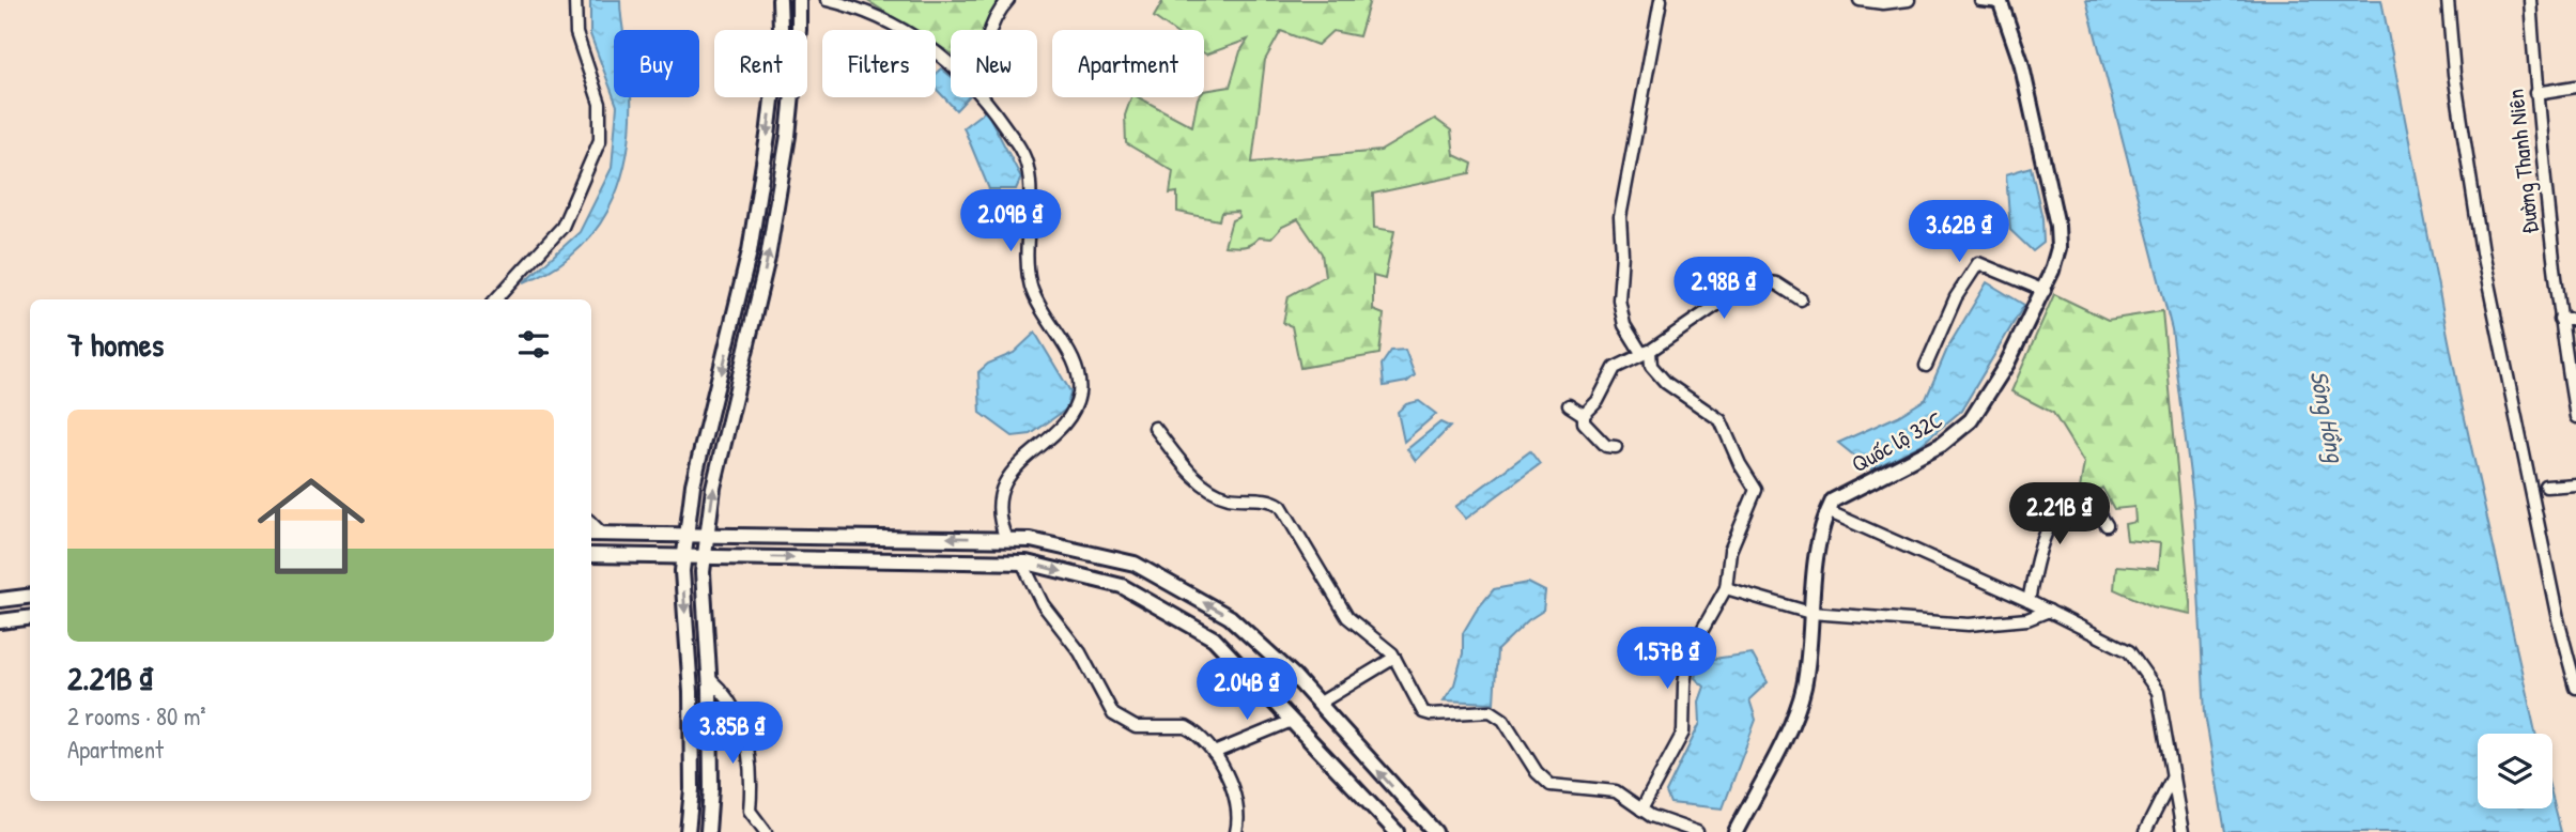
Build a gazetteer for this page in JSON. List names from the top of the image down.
{
  "streets": {
    "main road": ["Quốc lộ 32C"],
    "street": ["Đường Thanh Niên"]
  },
  "water": ["Sông Hồng"],
  "page": {
    "chip": [
      "Buy",
      "Rent",
      "Filters",
      "New",
      "Apartment"
    ],
    "price": [
      "2.09B ₫",
      "3.62B ₫",
      "2.98B ₫",
      "2.21B ₫",
      "1.57B ₫",
      "2.04B ₫",
      "3.85B ₫"
    ],
    "heading": "7 homes",
    "list": [
      {
        "name": "2.21B ₫",
        "note": "2 rooms · 80 m² · Apartment"
      }
    ]
  }
}
